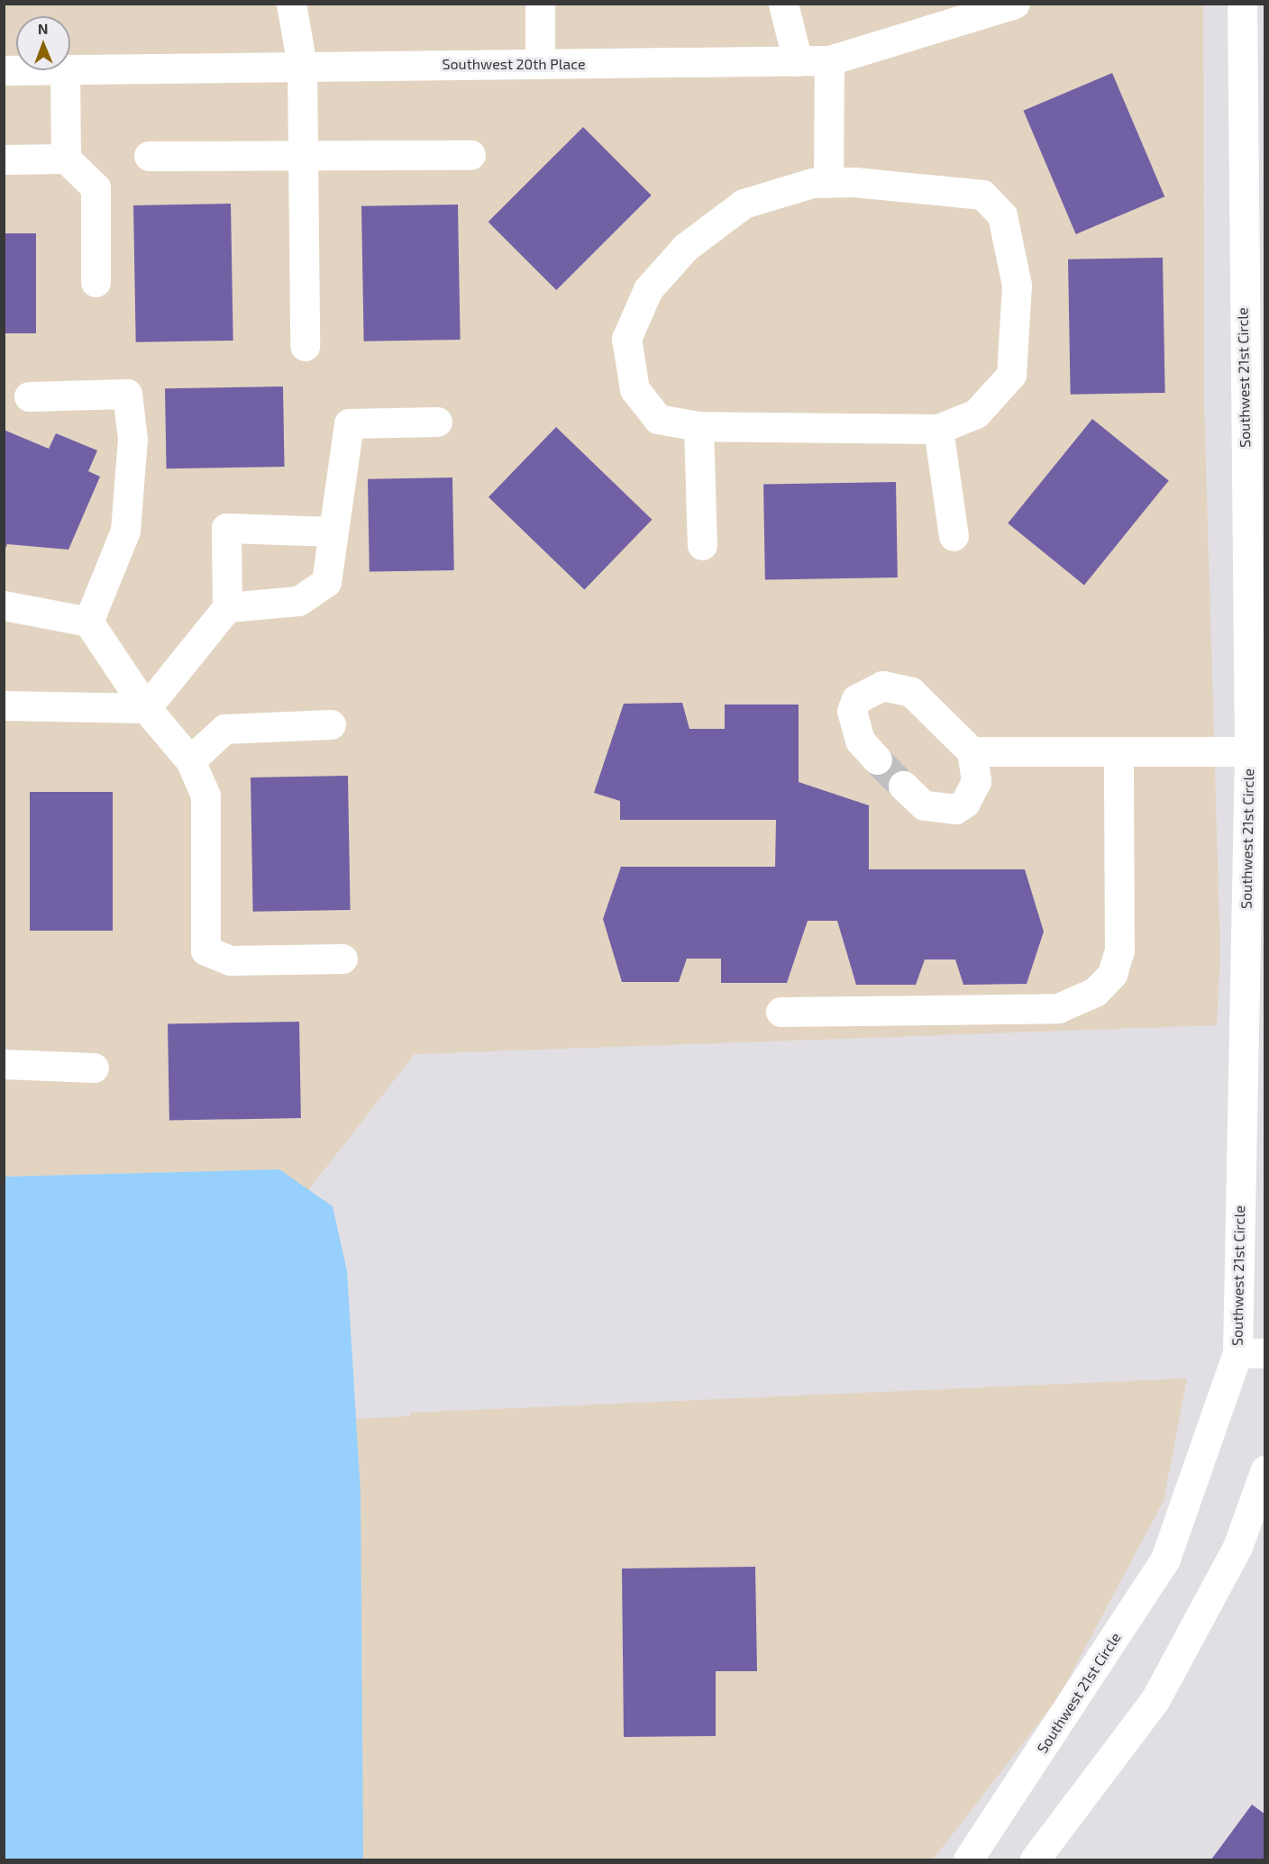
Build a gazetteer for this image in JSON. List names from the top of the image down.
{
  "streets": {
    "street": ["Southwest 20th Place", "Southwest 21st Circle"]
  },
  "north": "top"
}
